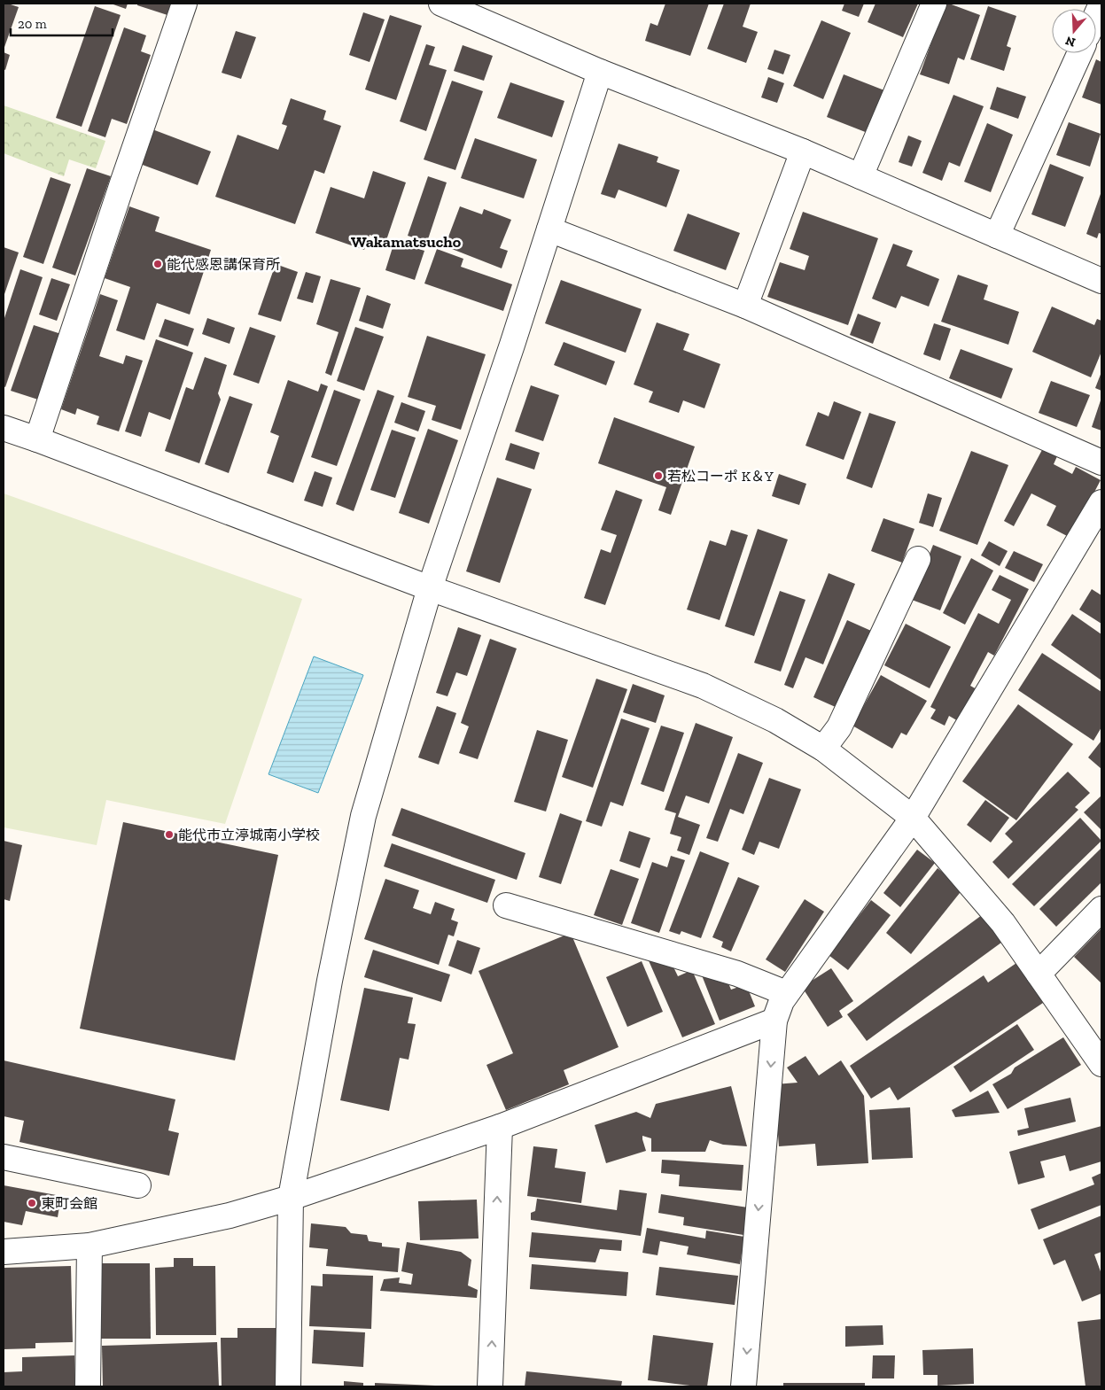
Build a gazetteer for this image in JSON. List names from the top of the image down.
{
  "districts": ["Wakamatsucho"],
  "places": [
    "能代感恩講保育所",
    "若松コーポ K＆Y",
    "能代市立渟城南小学校",
    "東町会館"
  ],
  "scale_bar": "20 m",
  "north": "bottom"
}
